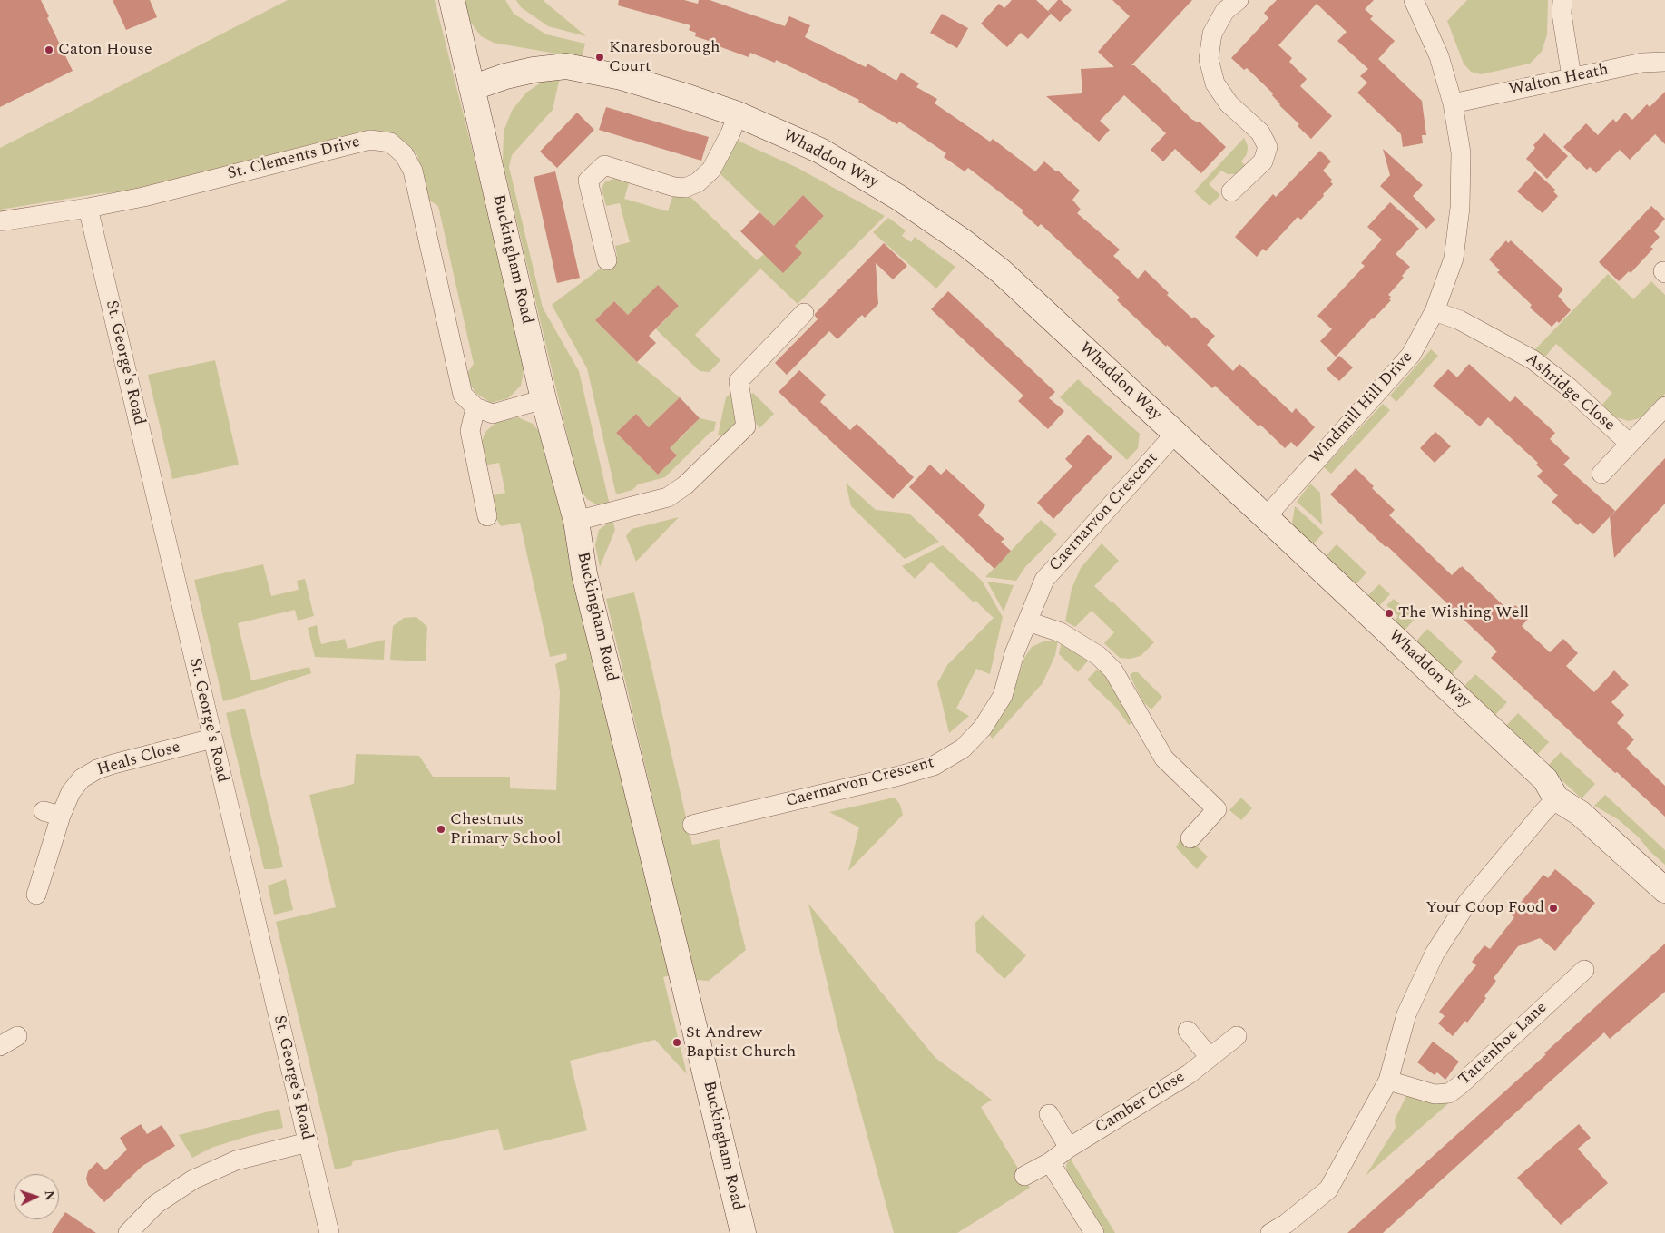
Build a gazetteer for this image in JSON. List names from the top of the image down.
{
  "streets": {
    "street": [
      "Walton Heath",
      "St. Clements Drive",
      "Whaddon Way",
      "Buckingham Road",
      "St. George's Road",
      "Ashridge Close",
      "Windmill Hill Drive",
      "Caernarvon Crescent",
      "Heals Close",
      "Tattenhoe Lane",
      "Camber Close"
    ]
  },
  "crossings": [
    ["Walton Heath", "Windmill Hill Drive"],
    ["St. Clements Drive", "St. George's Road"],
    ["Whaddon Way", "Buckingham Road"],
    ["Whaddon Way", "Windmill Hill Drive"],
    ["Whaddon Way", "Caernarvon Crescent"],
    ["St. George's Road", "Heals Close"],
    ["Ashridge Close", "Windmill Hill Drive"]
  ],
  "places": [
    "Caton House",
    "Knaresborough Court",
    "The Wishing Well",
    "Chestnuts Primary School",
    "Your Coop Food",
    "St Andrew Baptist Church"
  ],
  "north": "right"
}
